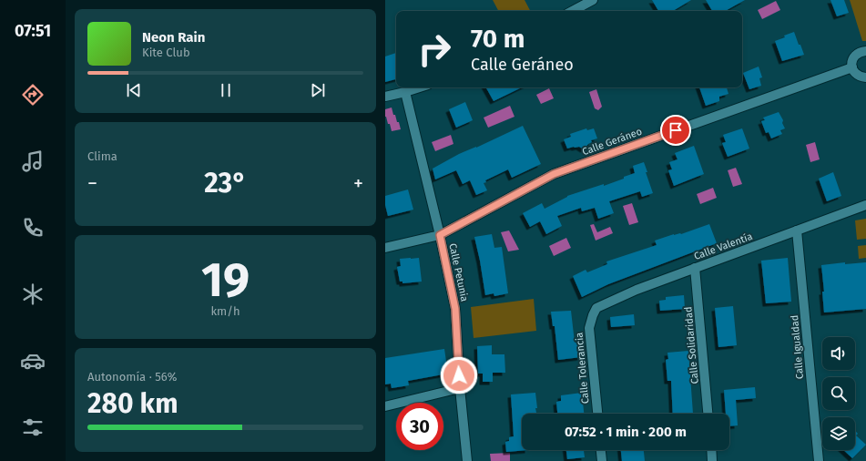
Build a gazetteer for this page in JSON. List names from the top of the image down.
{
  "streets": {
    "street": [
      "Calle Geráneo",
      "Calle Valentía",
      "Calle Petunia",
      "Calle Solidaridad",
      "Calle Igualdad",
      "Calle Tolerancia"
    ]
  },
  "crossings": [
    ["Calle Geráneo", "Calle Petunia"],
    ["Calle Valentía", "Calle Solidaridad"],
    ["Calle Valentía", "Calle Igualdad"],
    ["Calle Valentía", "Calle Tolerancia"]
  ],
  "page": {
    "tabs": "07:51",
    "turn": ["70 m", "Calle Geráneo"],
    "song": ["Neon Rain", "Kite Club"],
    "tile": [
      "Clima",
      ["19", "km/h"],
      ["Autonomía · 56%", "280 km"]
    ],
    "heat": ["−", "23°", "+"],
    "limit": "30",
    "trip": "07:52 · 1 min · 200 m"
  }
}
